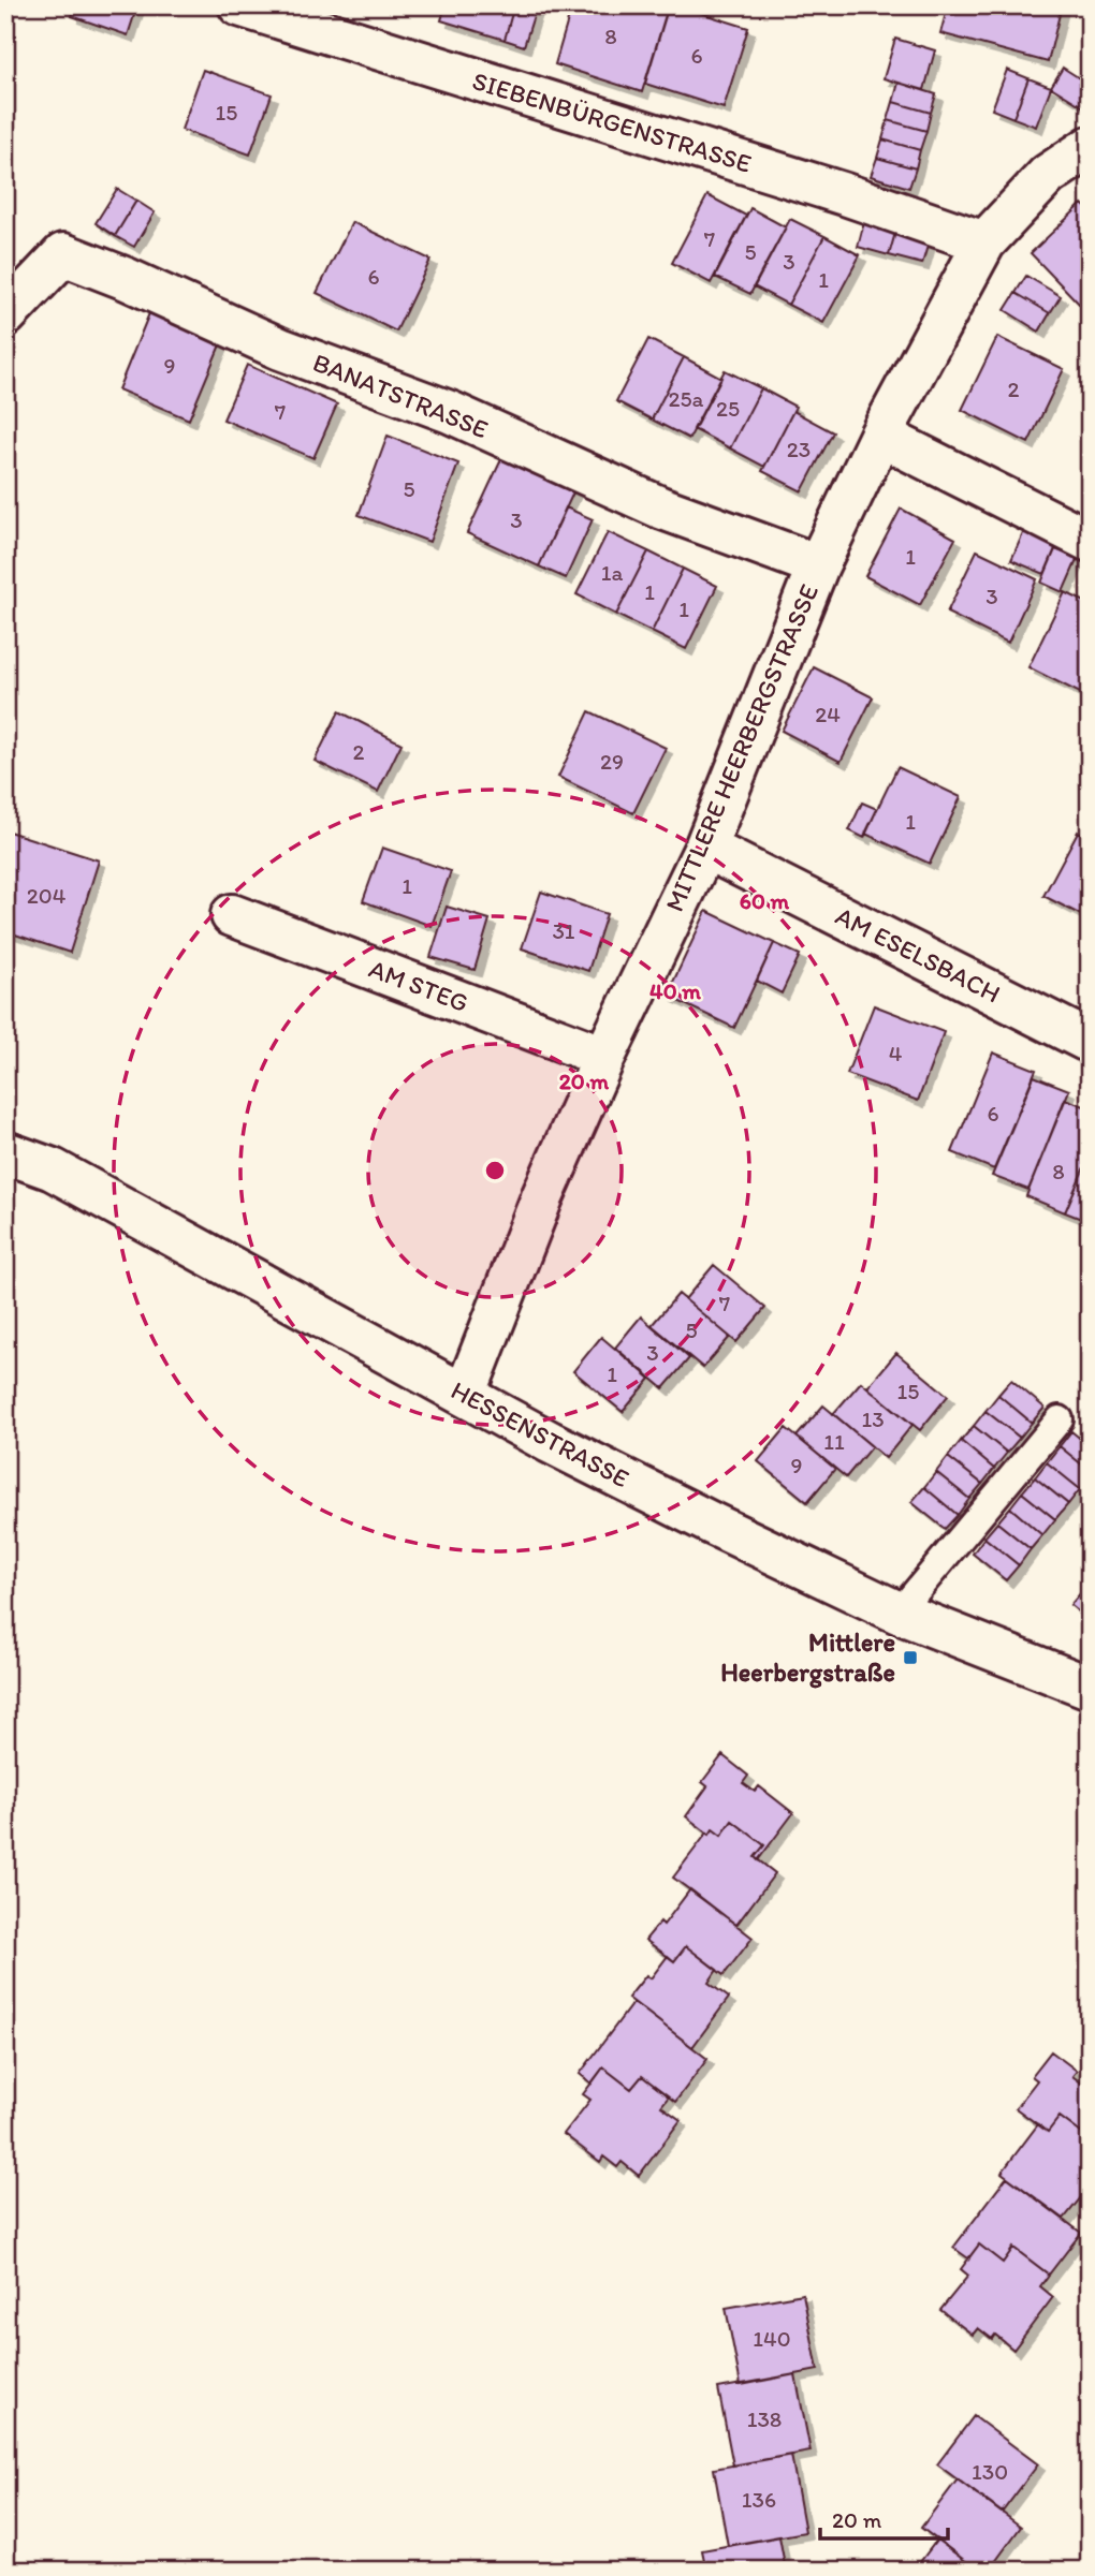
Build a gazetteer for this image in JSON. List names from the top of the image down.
{
  "streets": {
    "street": [
      "SIEBENBÜRGENSTRASSE",
      "BANATSTRASSE",
      "MITTLERE HEERBERGSTRASSE",
      "AM ESELSBACH",
      "AM STEG",
      "HESSENSTRASSE"
    ]
  },
  "crossings": [
    ["SIEBENBÜRGENSTRASSE", "MITTLERE HEERBERGSTRASSE"],
    ["BANATSTRASSE", "MITTLERE HEERBERGSTRASSE"],
    ["MITTLERE HEERBERGSTRASSE", "AM ESELSBACH"],
    ["MITTLERE HEERBERGSTRASSE", "AM STEG"],
    ["MITTLERE HEERBERGSTRASSE", "HESSENSTRASSE"]
  ],
  "places": {
    "transit": ["Mittlere Heerbergstraße"]
  },
  "house_numbers": [
    "8",
    "6",
    "15",
    "7",
    "5",
    "3",
    "6",
    "1",
    "9",
    "2",
    "25a",
    "25",
    "7",
    "23",
    "5",
    "3",
    "1",
    "1a",
    "1",
    "3",
    "1",
    "24",
    "2",
    "29",
    "1",
    "1",
    "204",
    "31",
    "4",
    "6",
    "8",
    "7",
    "5",
    "3",
    "1",
    "15",
    "13",
    "11",
    "9",
    "140",
    "138",
    "130",
    "136"
  ],
  "scale_bar": "20 m",
  "rings": ["60 m", "40 m", "20 m"]
}
